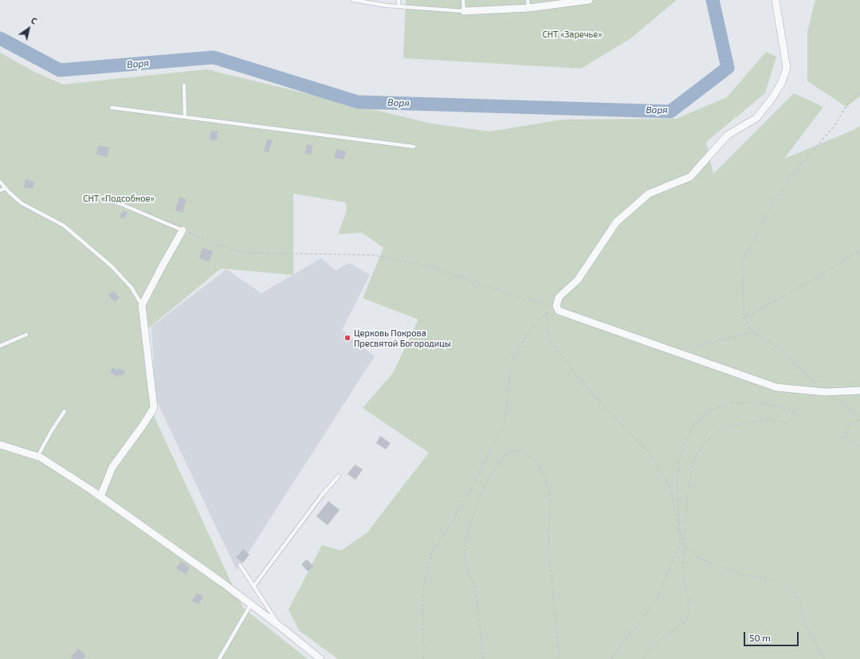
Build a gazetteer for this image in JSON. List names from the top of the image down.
{
  "water": ["Воря"],
  "parks": ["СНТ «Заречье»", "СНТ «Подсобное»"],
  "places": ["Церковь Покрова Пресвятой Богородицы"],
  "scale_bar": "50 m",
  "north": "top right"
}
